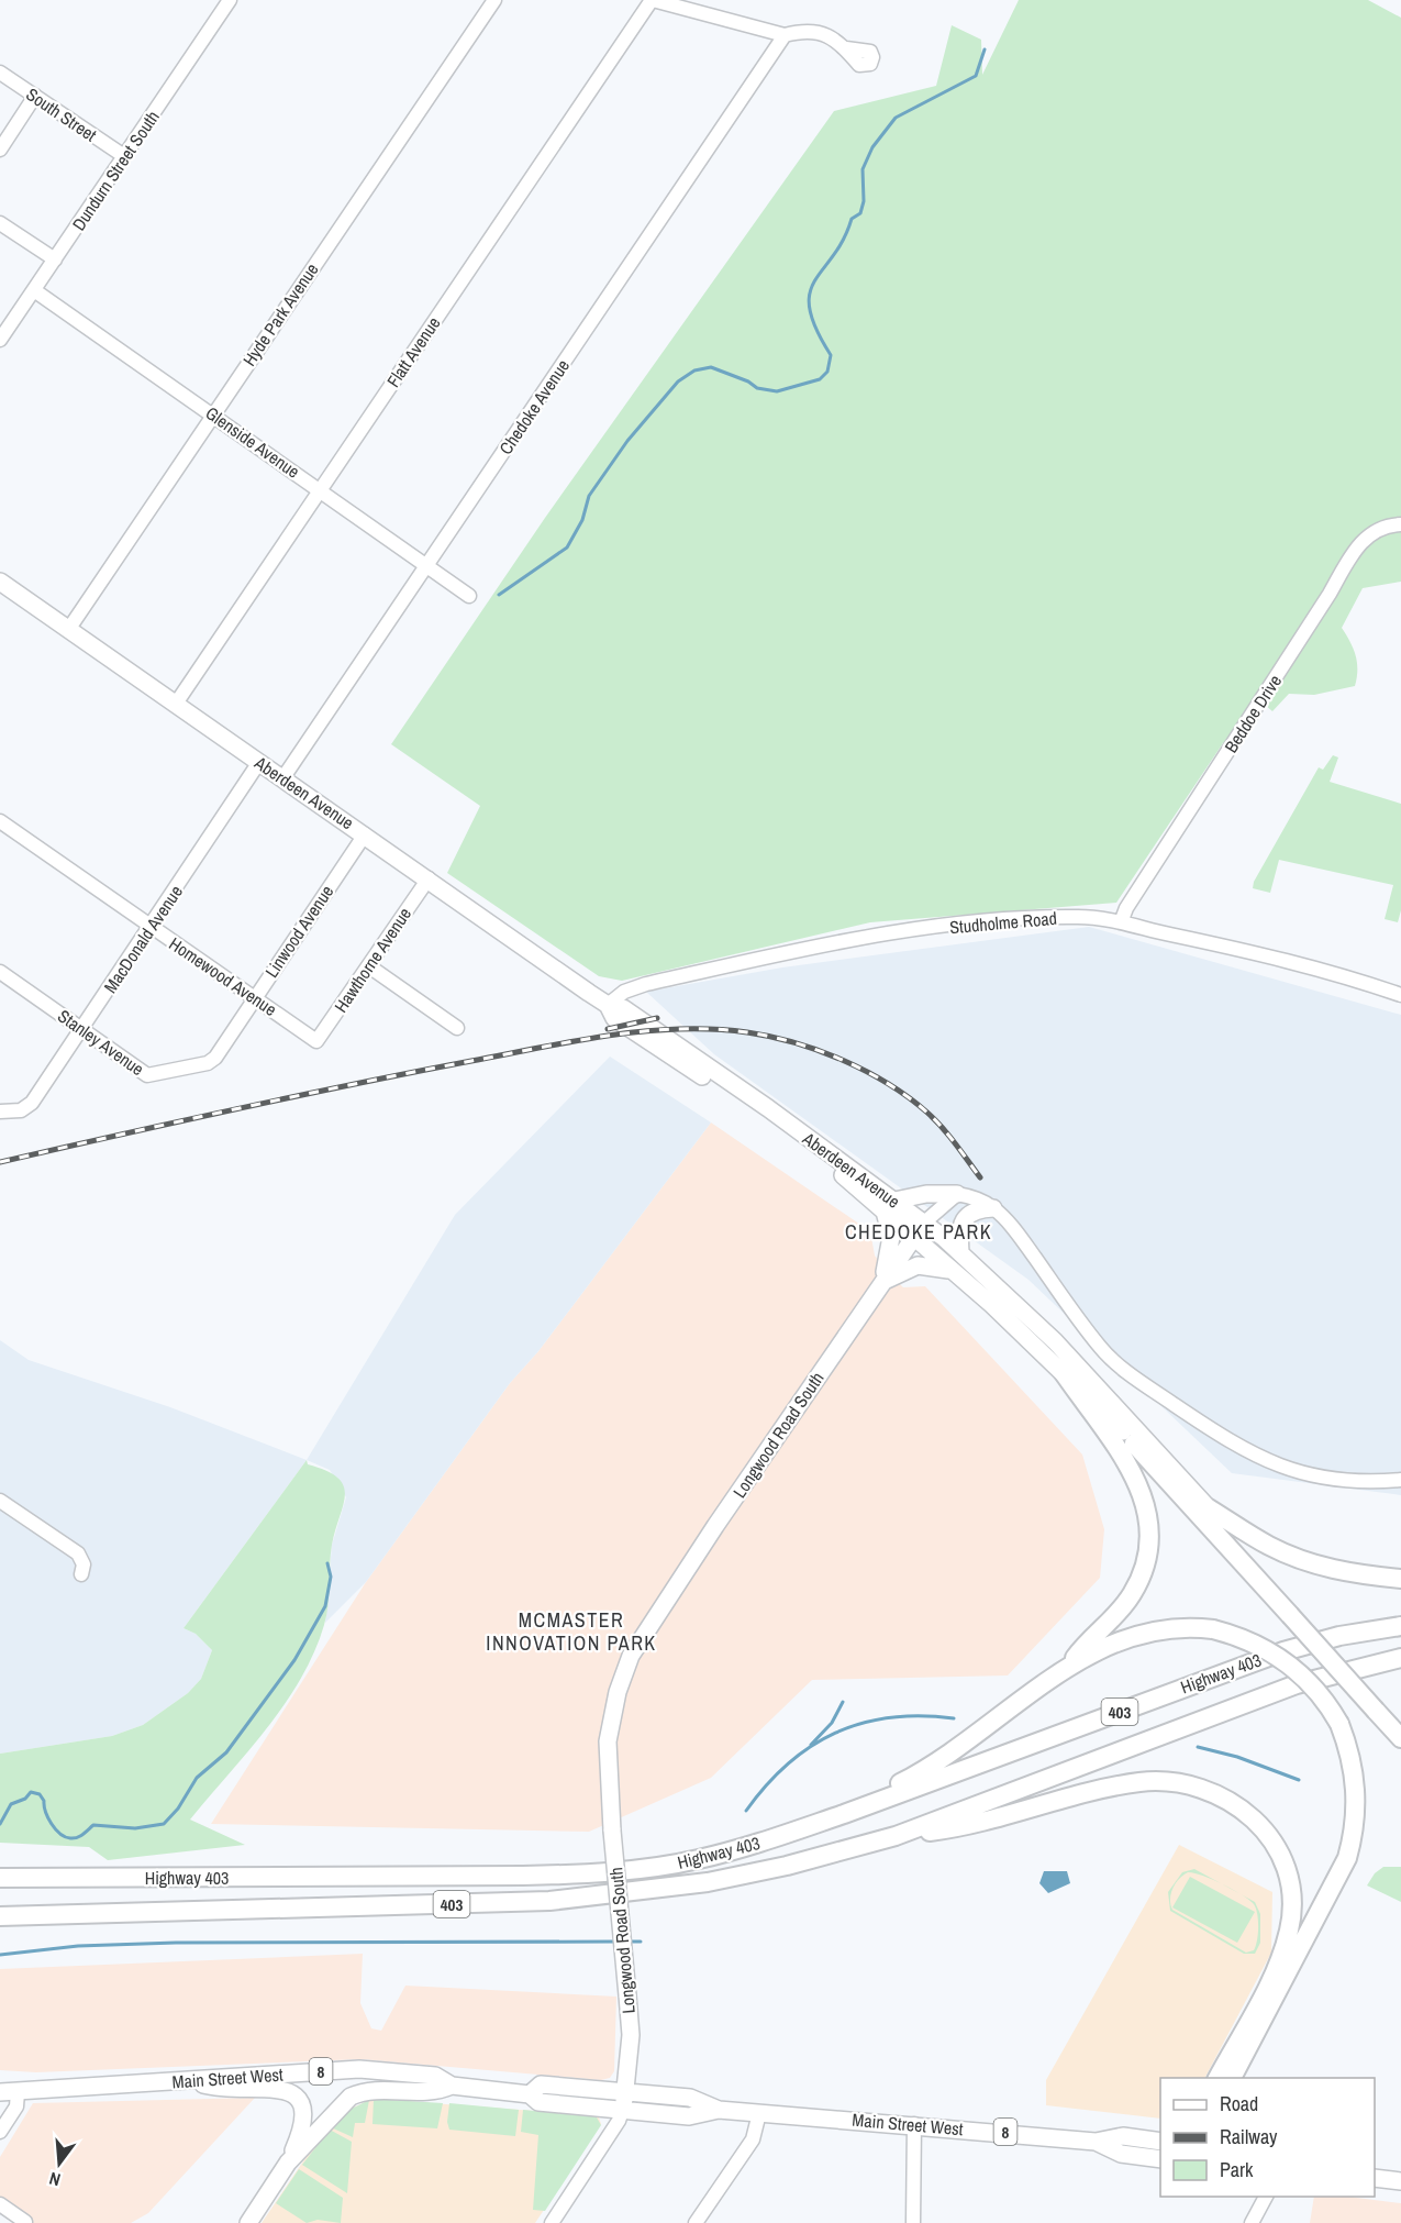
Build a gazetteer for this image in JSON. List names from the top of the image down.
{
  "streets": {
    "highway": ["Highway 403", "403"],
    "main road": [
      "Aberdeen Avenue",
      "Longwood Road South",
      "8",
      "Main Street West"
    ],
    "street": [
      "South Street",
      "Dundurn Street South",
      "Hyde Park Avenue",
      "Flatt Avenue",
      "Chedoke Avenue",
      "Glenside Avenue",
      "Beddoe Drive",
      "Studholme Road",
      "Linwood Avenue",
      "MacDonald Avenue",
      "Hawthorne Avenue",
      "Homewood Avenue",
      "Stanley Avenue"
    ]
  },
  "crossings": [
    ["South Street", "Dundurn Street South"],
    ["Dundurn Street South", "Glenside Avenue"],
    ["Hyde Park Avenue", "Glenside Avenue"],
    ["Hyde Park Avenue", "Aberdeen Avenue"],
    ["Flatt Avenue", "Glenside Avenue"],
    ["Flatt Avenue", "Aberdeen Avenue"],
    ["Chedoke Avenue", "Glenside Avenue"],
    ["Chedoke Avenue", "Aberdeen Avenue"],
    ["Beddoe Drive", "Studholme Road"],
    ["Aberdeen Avenue", "Studholme Road"],
    ["Aberdeen Avenue", "Linwood Avenue"],
    ["Aberdeen Avenue", "MacDonald Avenue"],
    ["Aberdeen Avenue", "Hawthorne Avenue"],
    ["Aberdeen Avenue", "Longwood Road South"],
    ["Linwood Avenue", "Homewood Avenue"],
    ["Linwood Avenue", "Stanley Avenue"],
    ["MacDonald Avenue", "Homewood Avenue"],
    ["MacDonald Avenue", "Stanley Avenue"],
    ["Hawthorne Avenue", "Homewood Avenue"],
    ["Longwood Road South", "Main Street West"]
  ],
  "districts": ["CHEDOKE PARK", "MCMASTER INNOVATION PARK"],
  "legend": ["Road", "Railway", "Park"],
  "north": "bottom"
}
